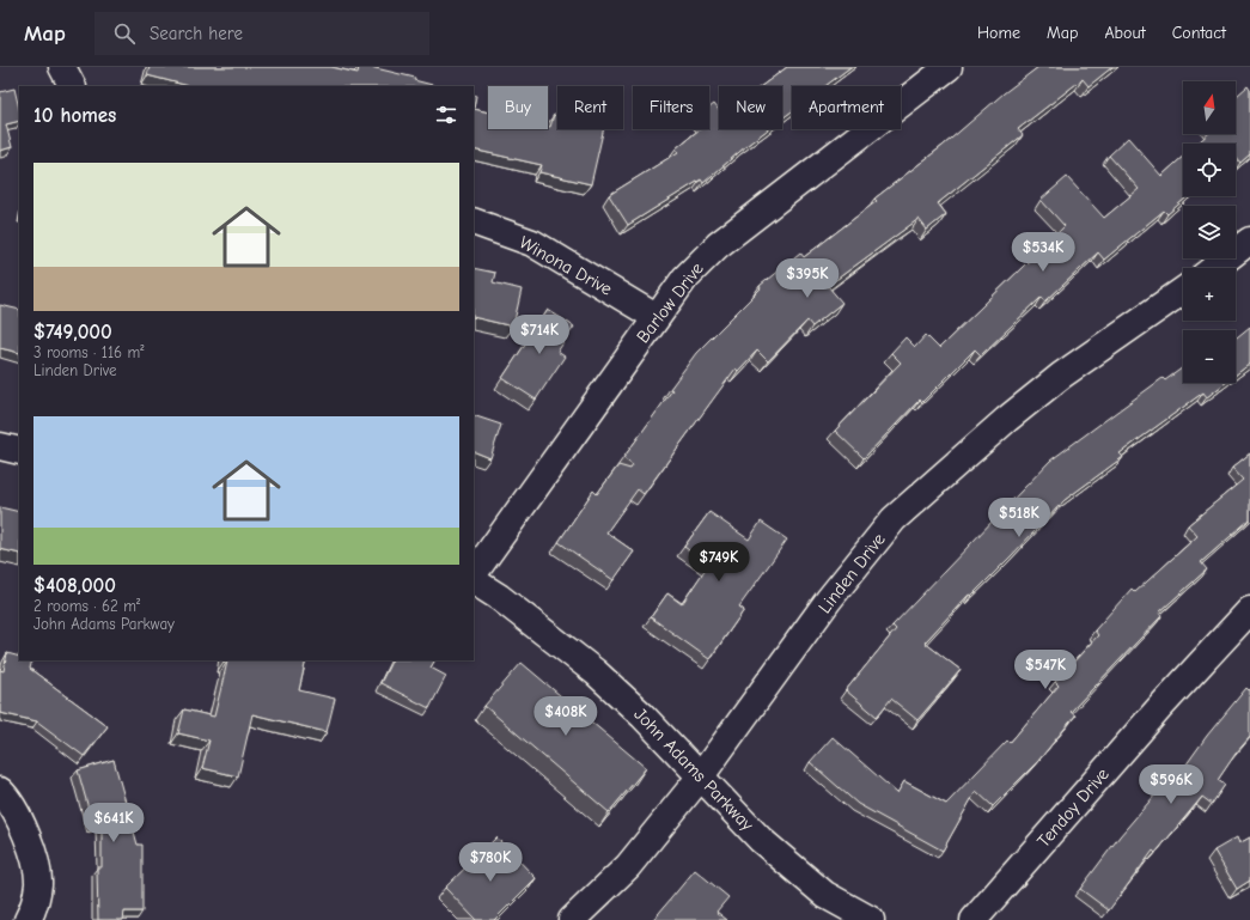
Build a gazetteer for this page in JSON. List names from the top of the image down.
{
  "streets": {
    "street": [
      "Winona Drive",
      "Barlow Drive",
      "Linden Drive",
      "John Adams Parkway",
      "Tendoy Drive"
    ]
  },
  "crossings": [
    ["Winona Drive", "Barlow Drive"],
    ["Linden Drive", "John Adams Parkway"]
  ],
  "north": "top",
  "page": {
    "header": "Map",
    "search": "Search here",
    "nav": [
      "Home",
      "Map",
      "About",
      "Contact"
    ],
    "map_buttons": ["+", "−"],
    "chip": [
      "Buy",
      "Rent",
      "Filters",
      "New",
      "Apartment"
    ],
    "heading": "10 homes",
    "list": [
      {
        "name": "$749,000",
        "note": "3 rooms · 116 m² · Linden Drive"
      },
      {
        "name": "$408,000",
        "note": "2 rooms · 62 m² · John Adams Parkway"
      }
    ],
    "price": [
      "$534K",
      "$395K",
      "$714K",
      "$518K",
      "$749K",
      "$547K",
      "$408K",
      "$596K",
      "$641K",
      "$780K"
    ]
  }
}
